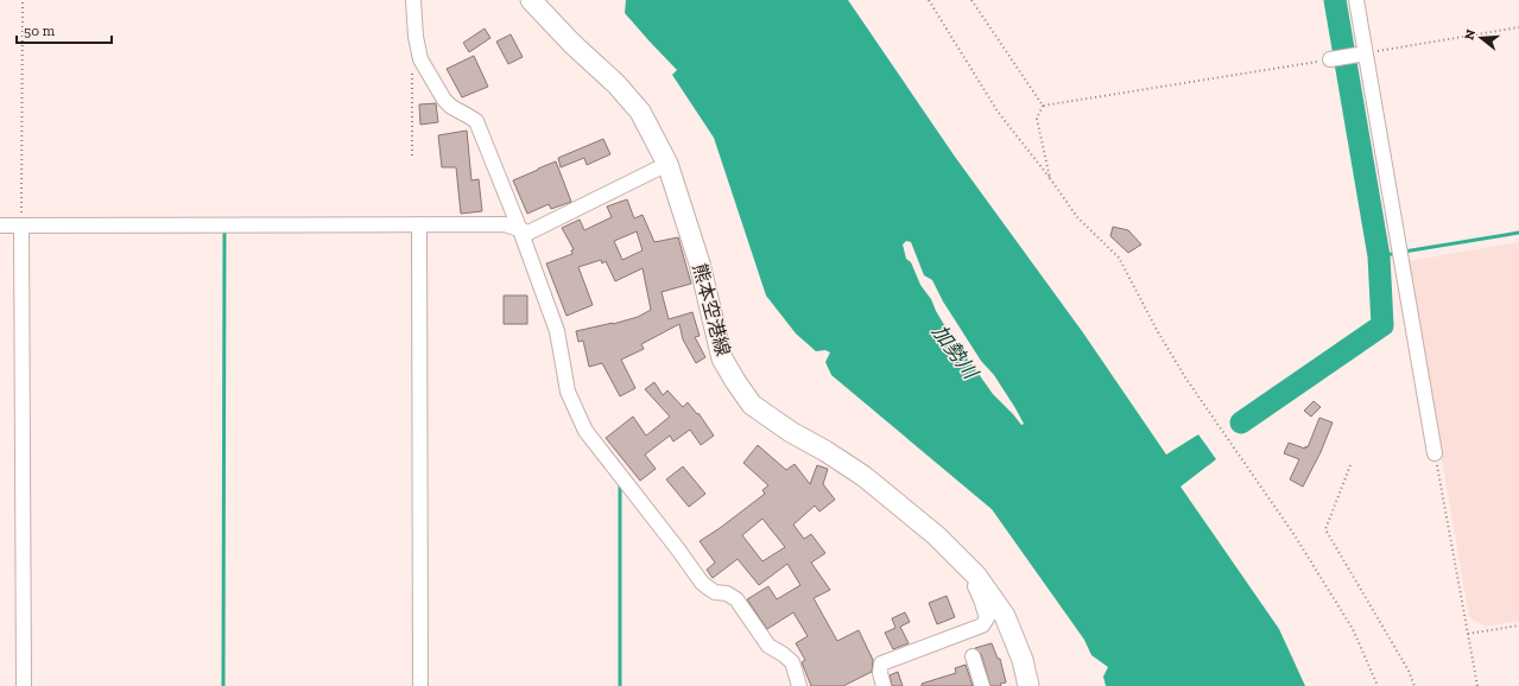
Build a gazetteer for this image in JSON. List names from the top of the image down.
{
  "streets": {
    "main road": ["熊本空港線"]
  },
  "water": ["加勢川"],
  "scale_bar": "50 m",
  "north": "left"
}
